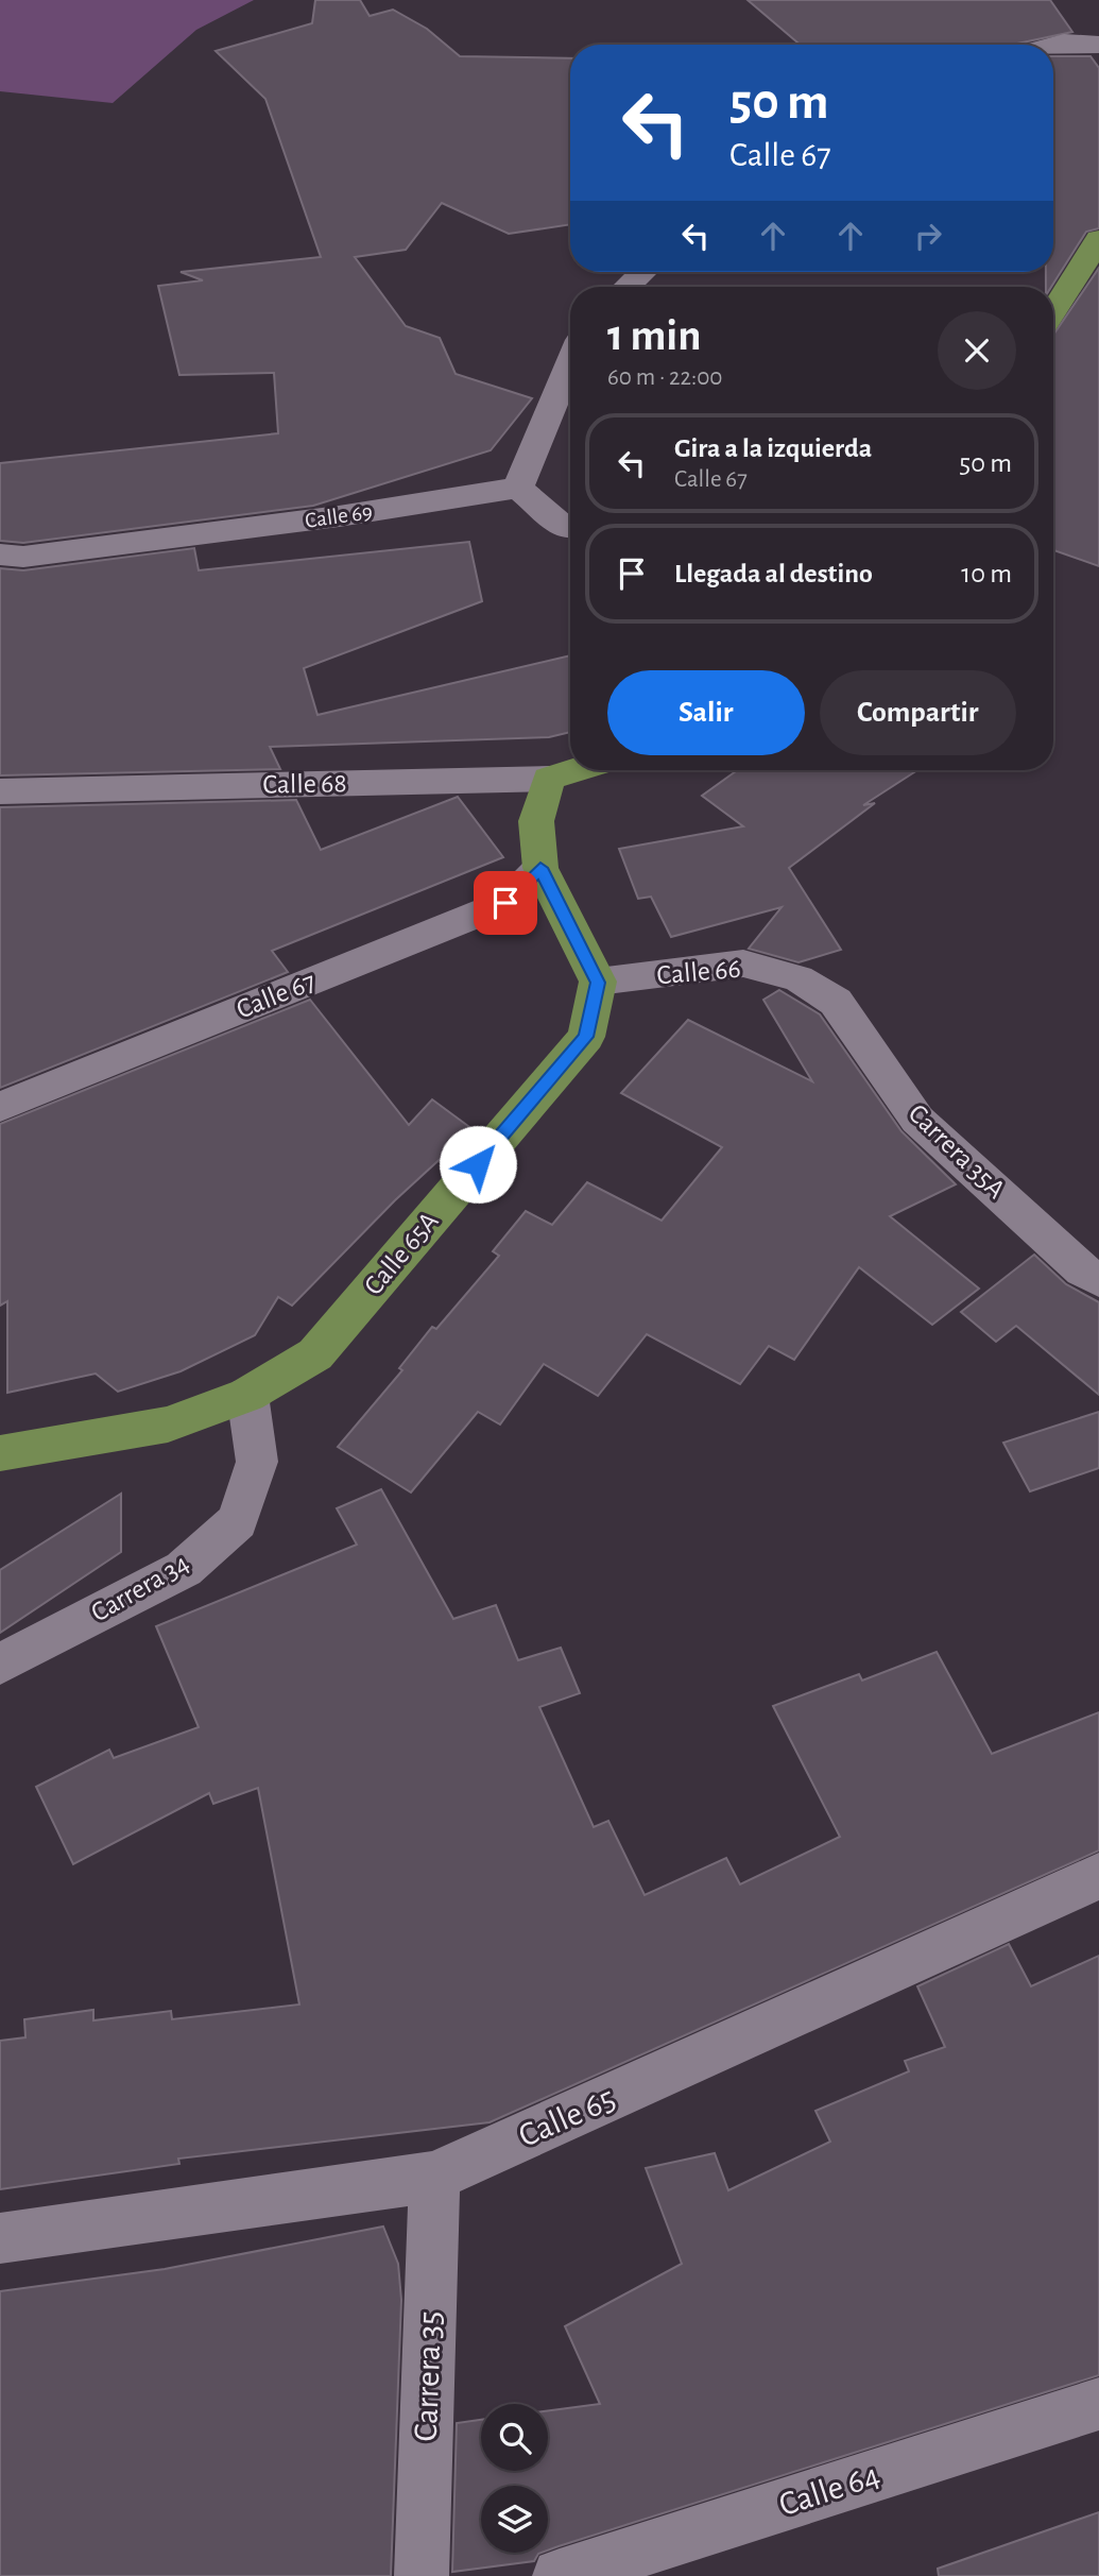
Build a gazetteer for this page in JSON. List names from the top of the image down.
{
  "streets": {
    "main road": ["Calle 68", "Calle 65A"],
    "street": [
      "Calle 69",
      "Calle 66",
      "Calle 67",
      "Carrera 35A",
      "Carrera 34",
      "Calle 65",
      "Carrera 35",
      "Calle 64"
    ]
  },
  "crossings": [
    ["Calle 66", "Carrera 35A"],
    ["Calle 66", "Calle 65A"],
    ["Calle 65A", "Carrera 34"],
    ["Calle 65", "Carrera 35"]
  ],
  "page": {
    "turn": ["50 m", "Calle 67"],
    "heading": ["1 min", "60 m · 22:00"],
    "list": [
      {
        "name": "Gira a la izquierda",
        "note": "Calle 67",
        "value": "50 m"
      },
      {
        "name": "Llegada al destino",
        "value": "10 m"
      }
    ],
    "buttons": ["Salir", "Compartir"]
  }
}
